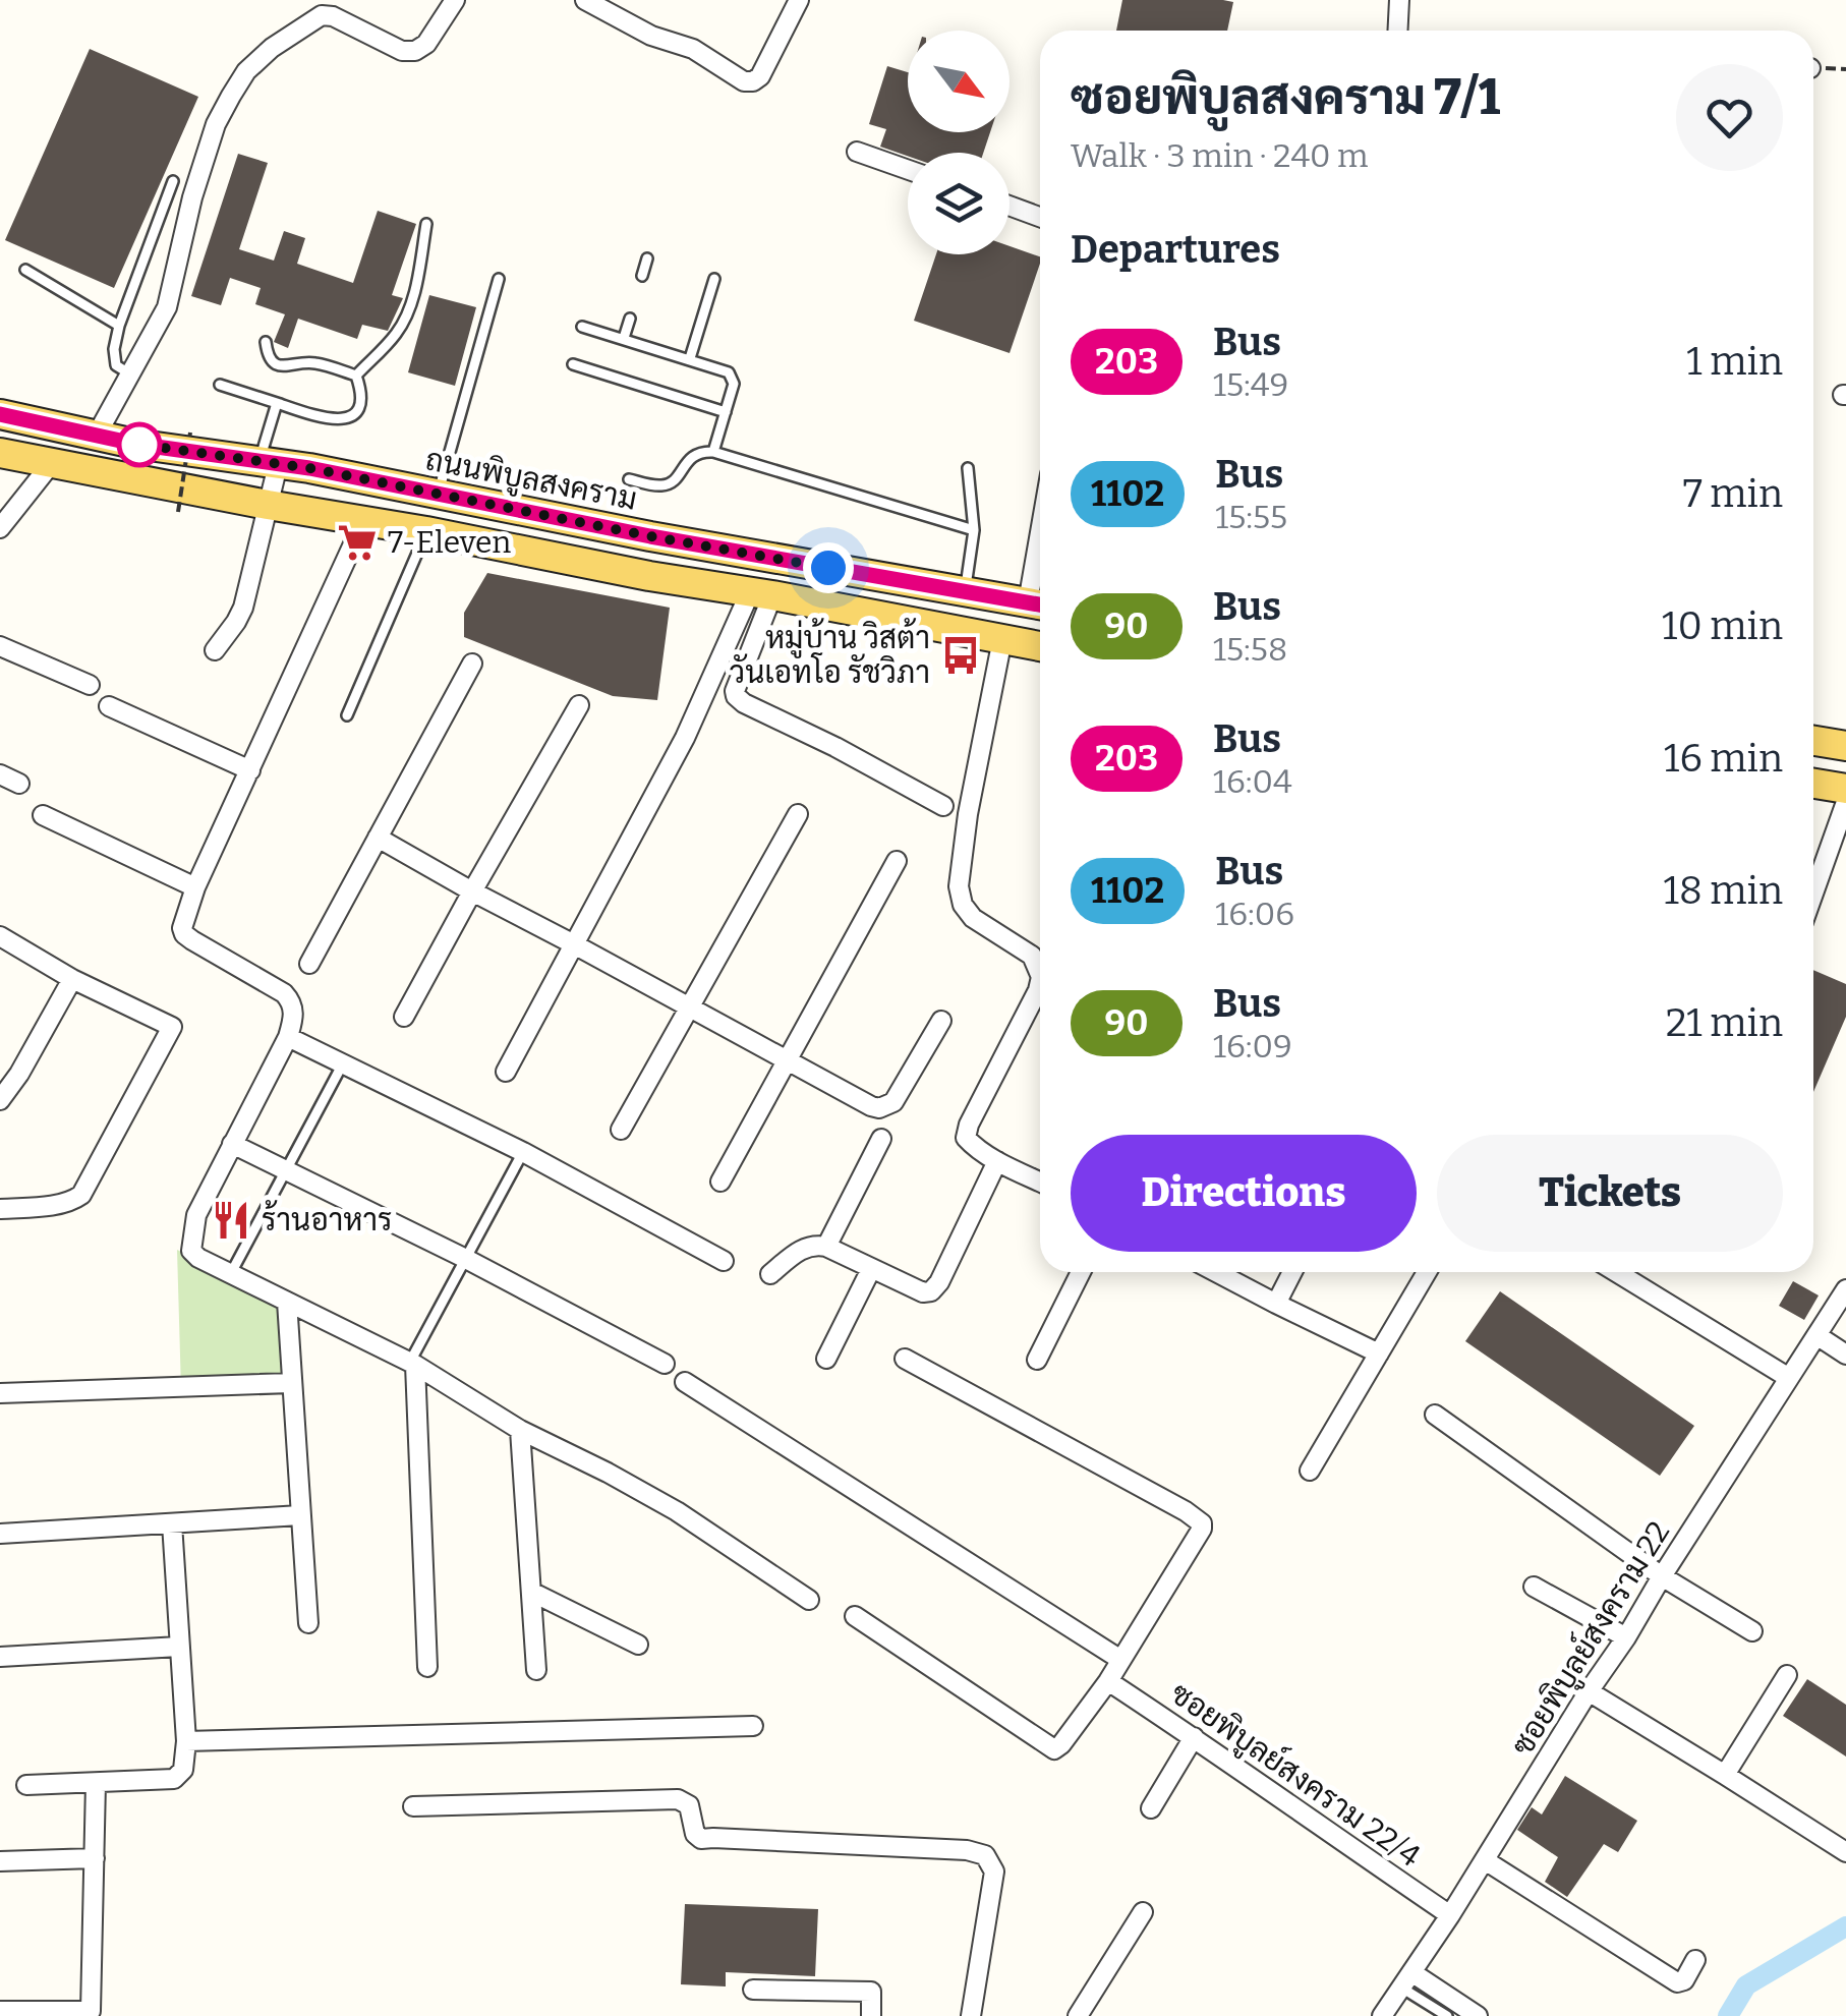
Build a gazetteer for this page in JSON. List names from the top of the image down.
{
  "streets": {
    "main road": ["ถนนพิบูลสงคราม"],
    "street": ["ซอยพิบูลย์สงคราม 22", "ซอยพิบูลย์สงคราม 22/4"]
  },
  "crossings": [
    ["ซอยพิบูลย์สงคราม 22", "ซอยพิบูลย์สงคราม 22/4"]
  ],
  "places": {
    "supermarket": ["7-Eleven"],
    "bus stop": ["หมู่บ้าน วิสต้า วันเอทโอ รัชวิภา"],
    "restaurant": ["ร้านอาหาร"]
  },
  "lines": ["bus line 203"],
  "north": "bottom right",
  "page": {
    "heading": [
      ["ซอยพิบูลสงคราม 7/1", "Walk · 3 min · 240 m"],
      "Departures"
    ],
    "list": [
      {
        "mark": "203",
        "name": "Bus",
        "note": "15:49",
        "value": "1 min"
      },
      {
        "mark": "1102",
        "name": "Bus",
        "note": "15:55",
        "value": "7 min"
      },
      {
        "mark": "90",
        "name": "Bus",
        "note": "15:58",
        "value": "10 min"
      },
      {
        "mark": "203",
        "name": "Bus",
        "note": "16:04",
        "value": "16 min"
      },
      {
        "mark": "1102",
        "name": "Bus",
        "note": "16:06",
        "value": "18 min"
      },
      {
        "mark": "90",
        "name": "Bus",
        "note": "16:09",
        "value": "21 min"
      }
    ],
    "buttons": ["Directions", "Tickets"]
  }
}
